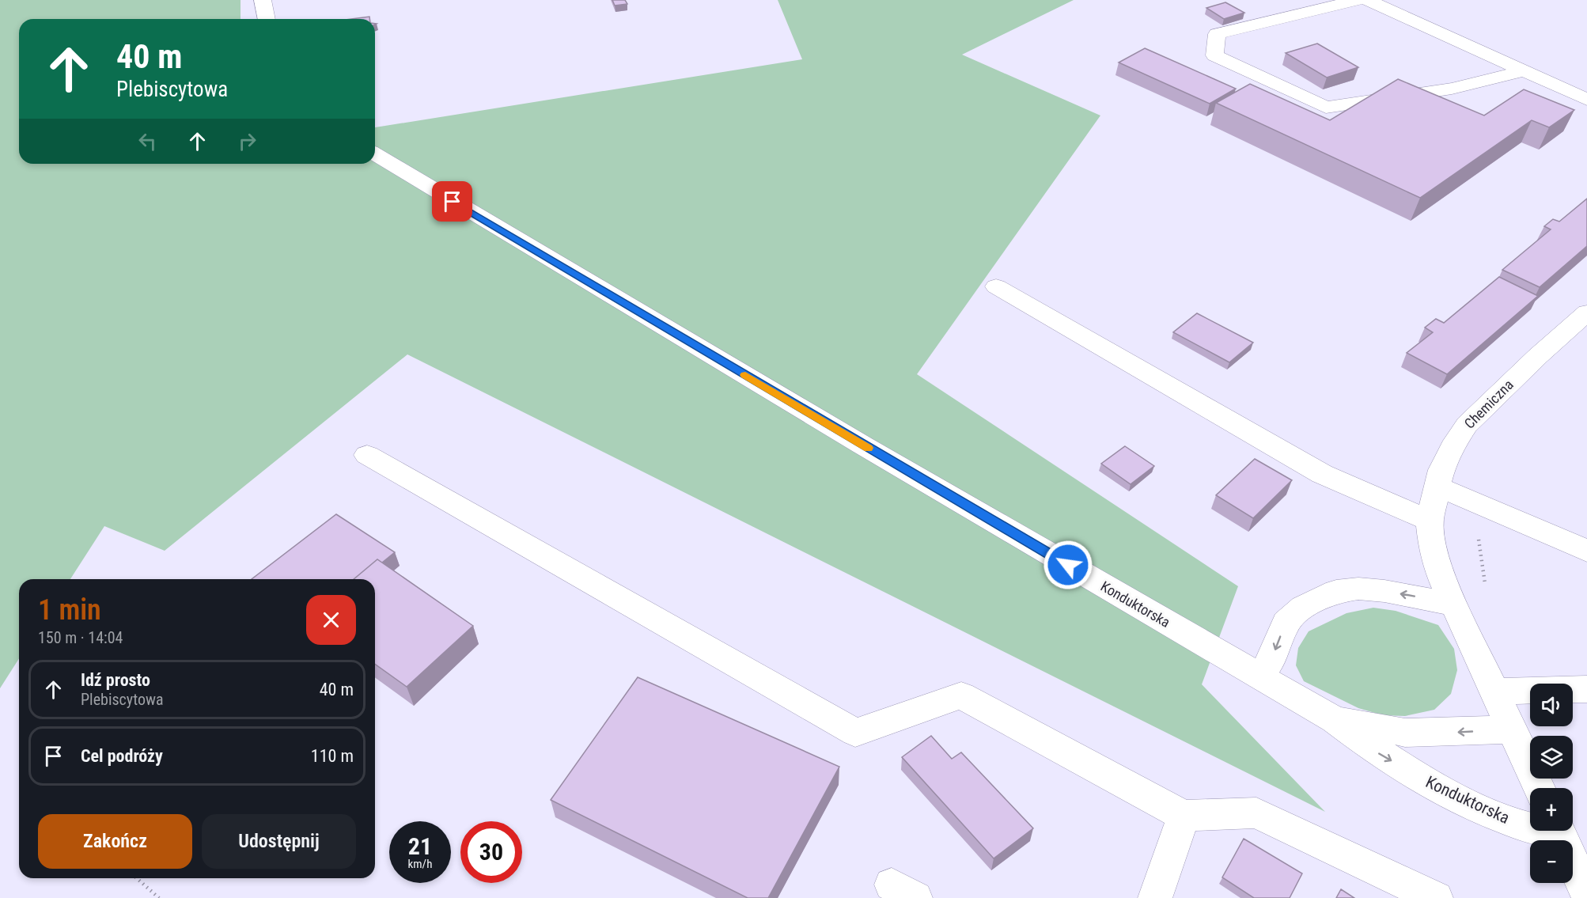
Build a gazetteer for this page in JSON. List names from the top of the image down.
{
  "streets": {
    "street": ["Chemiczna", "Konduktorska"]
  },
  "page": {
    "turn": ["40 m", "Plebiscytowa"],
    "heading": ["1 min", "150 m · 14:04"],
    "list": [
      {
        "name": "Idź prosto",
        "note": "Plebiscytowa",
        "value": "40 m"
      },
      {
        "name": "Cel podróży",
        "value": "110 m"
      }
    ],
    "map_buttons": ["+", "−"],
    "buttons": ["Zakończ", "Udostępnij"],
    "speed": "21 km/h",
    "limit": "30"
  }
}
